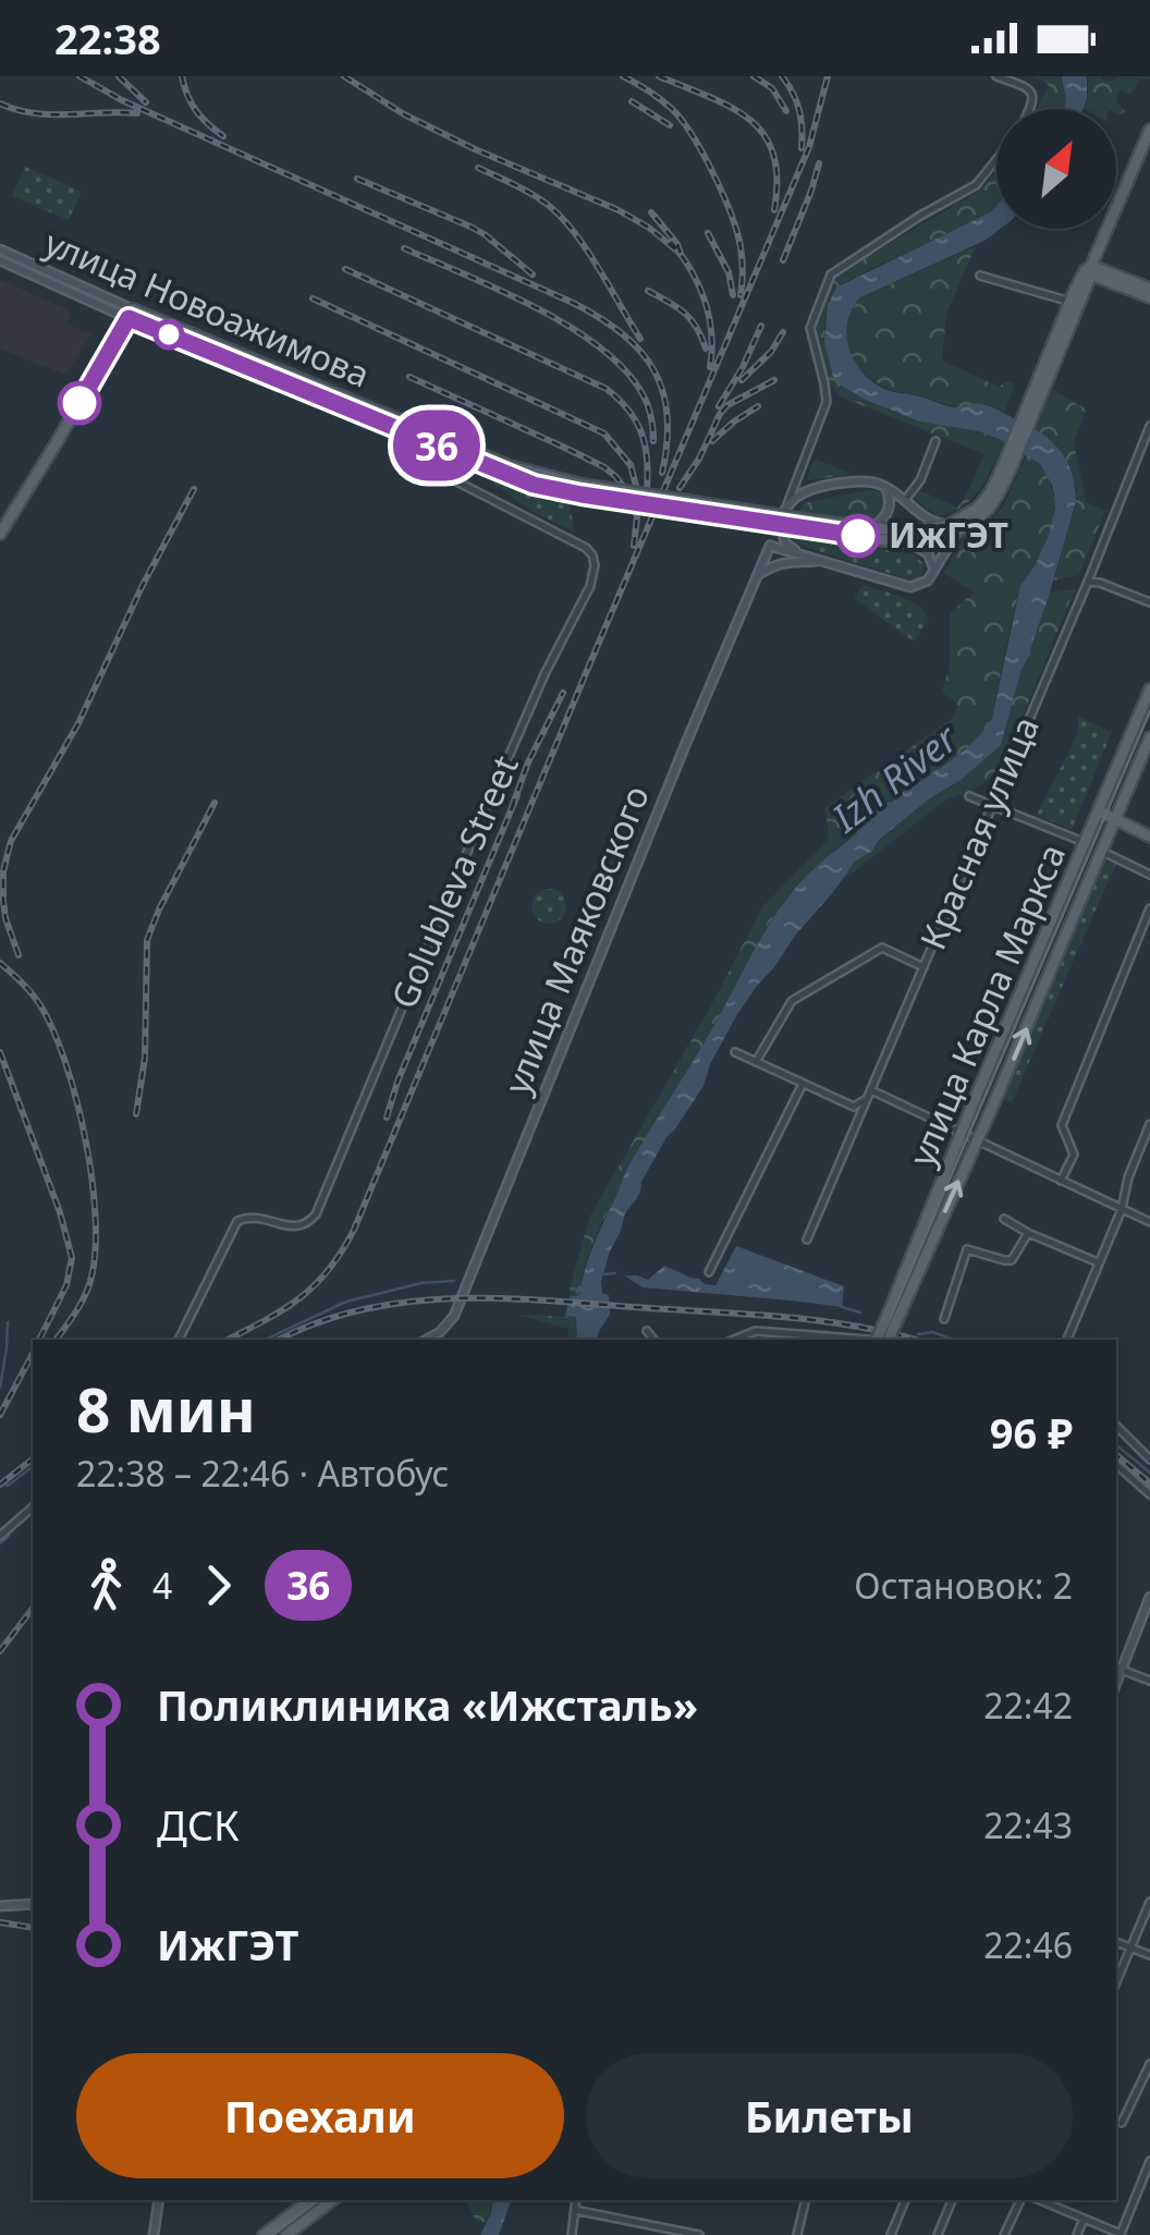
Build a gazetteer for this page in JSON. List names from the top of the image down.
{
  "streets": {
    "main road": ["улица Новоажимова", "улица Маяковского", "улица Карла Маркса"],
    "street": ["Красная улица", "Golubleva Street"]
  },
  "crossings": [
    ["улица Новоажимова", "Golubleva Street"]
  ],
  "water": ["Izh River"],
  "places": ["ИжГЭТ"],
  "lines": ["bus line 36"],
  "north": "top right",
  "page": {
    "status": "22:38",
    "on_map": "36",
    "heading": ["8 мин", "22:38 – 22:46 · Автобус", "96 ₽"],
    "legs": ["4", "36", "Остановок: 2"],
    "list": [
      {
        "name": "Поликлиника «Ижсталь»",
        "value": "22:42"
      },
      {
        "name": "ДСК",
        "value": "22:43"
      },
      {
        "name": "ИжГЭТ",
        "value": "22:46"
      }
    ],
    "buttons": ["Поехали", "Билеты"]
  }
}
